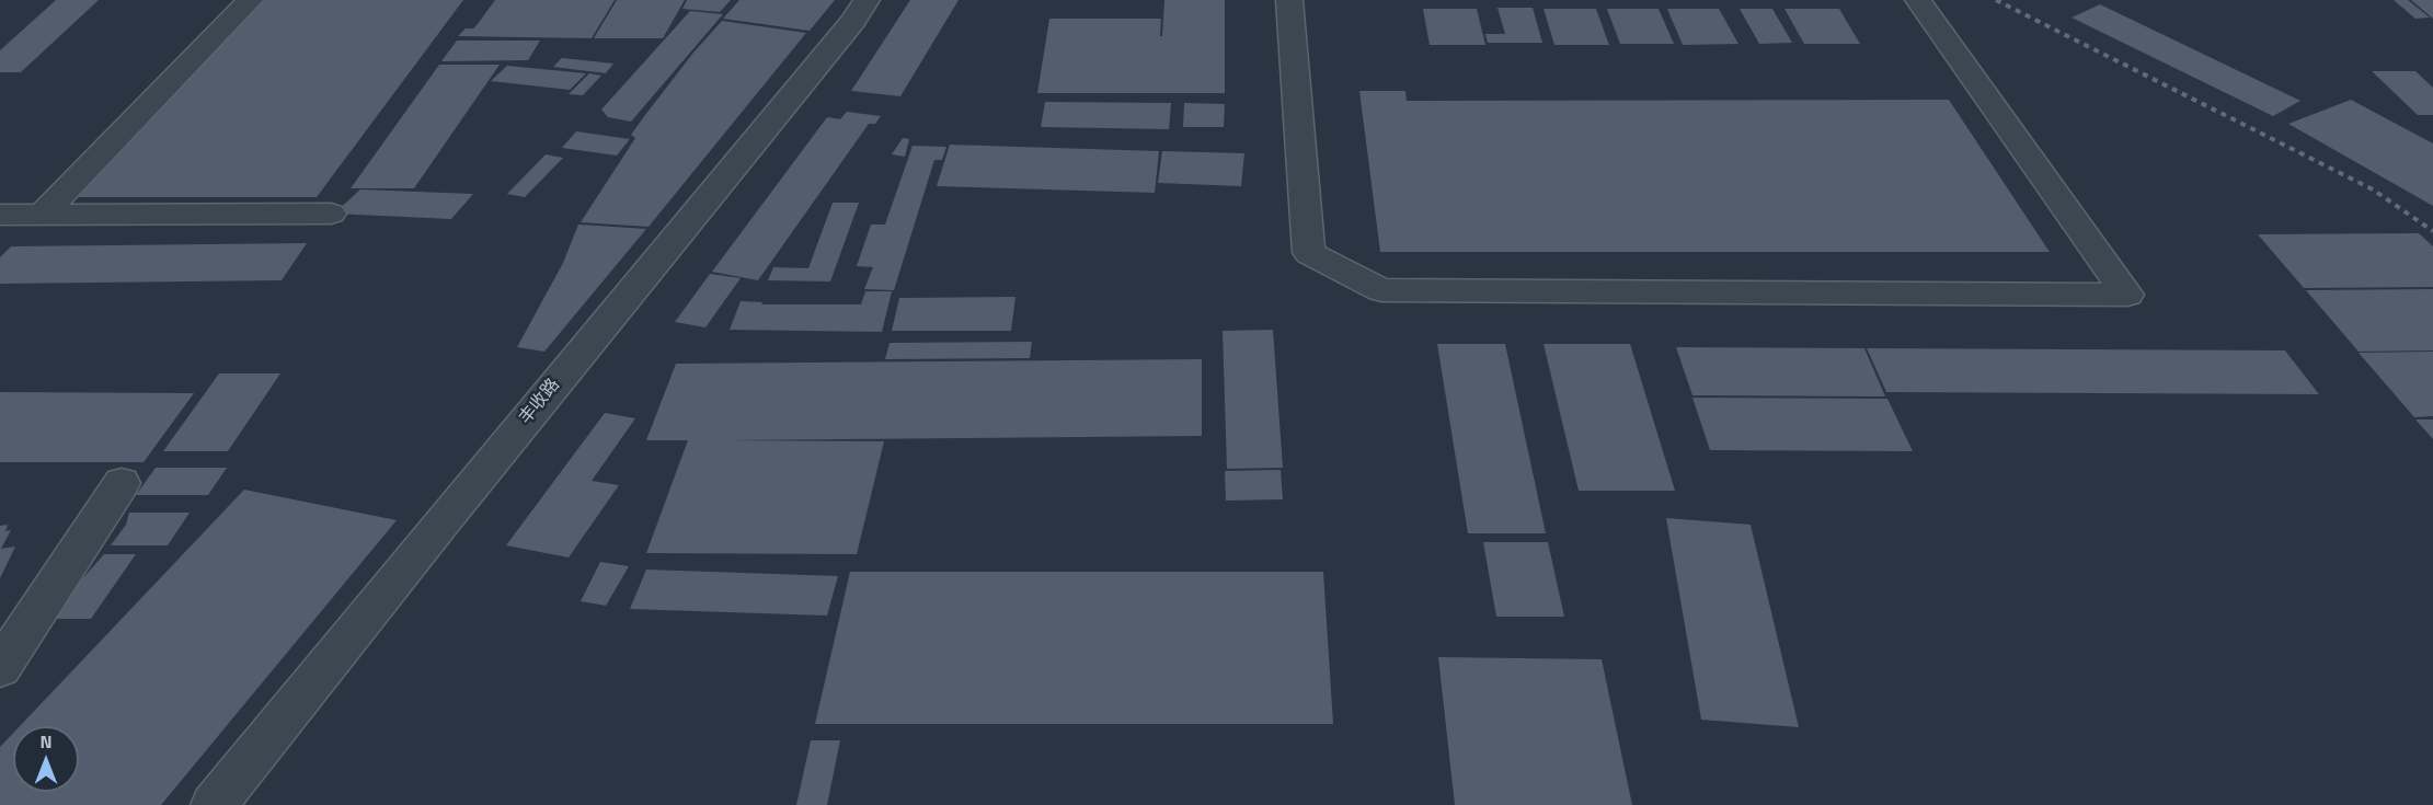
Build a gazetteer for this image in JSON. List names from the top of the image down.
{
  "streets": {
    "street": ["丰收路"]
  },
  "north": "top"
}
